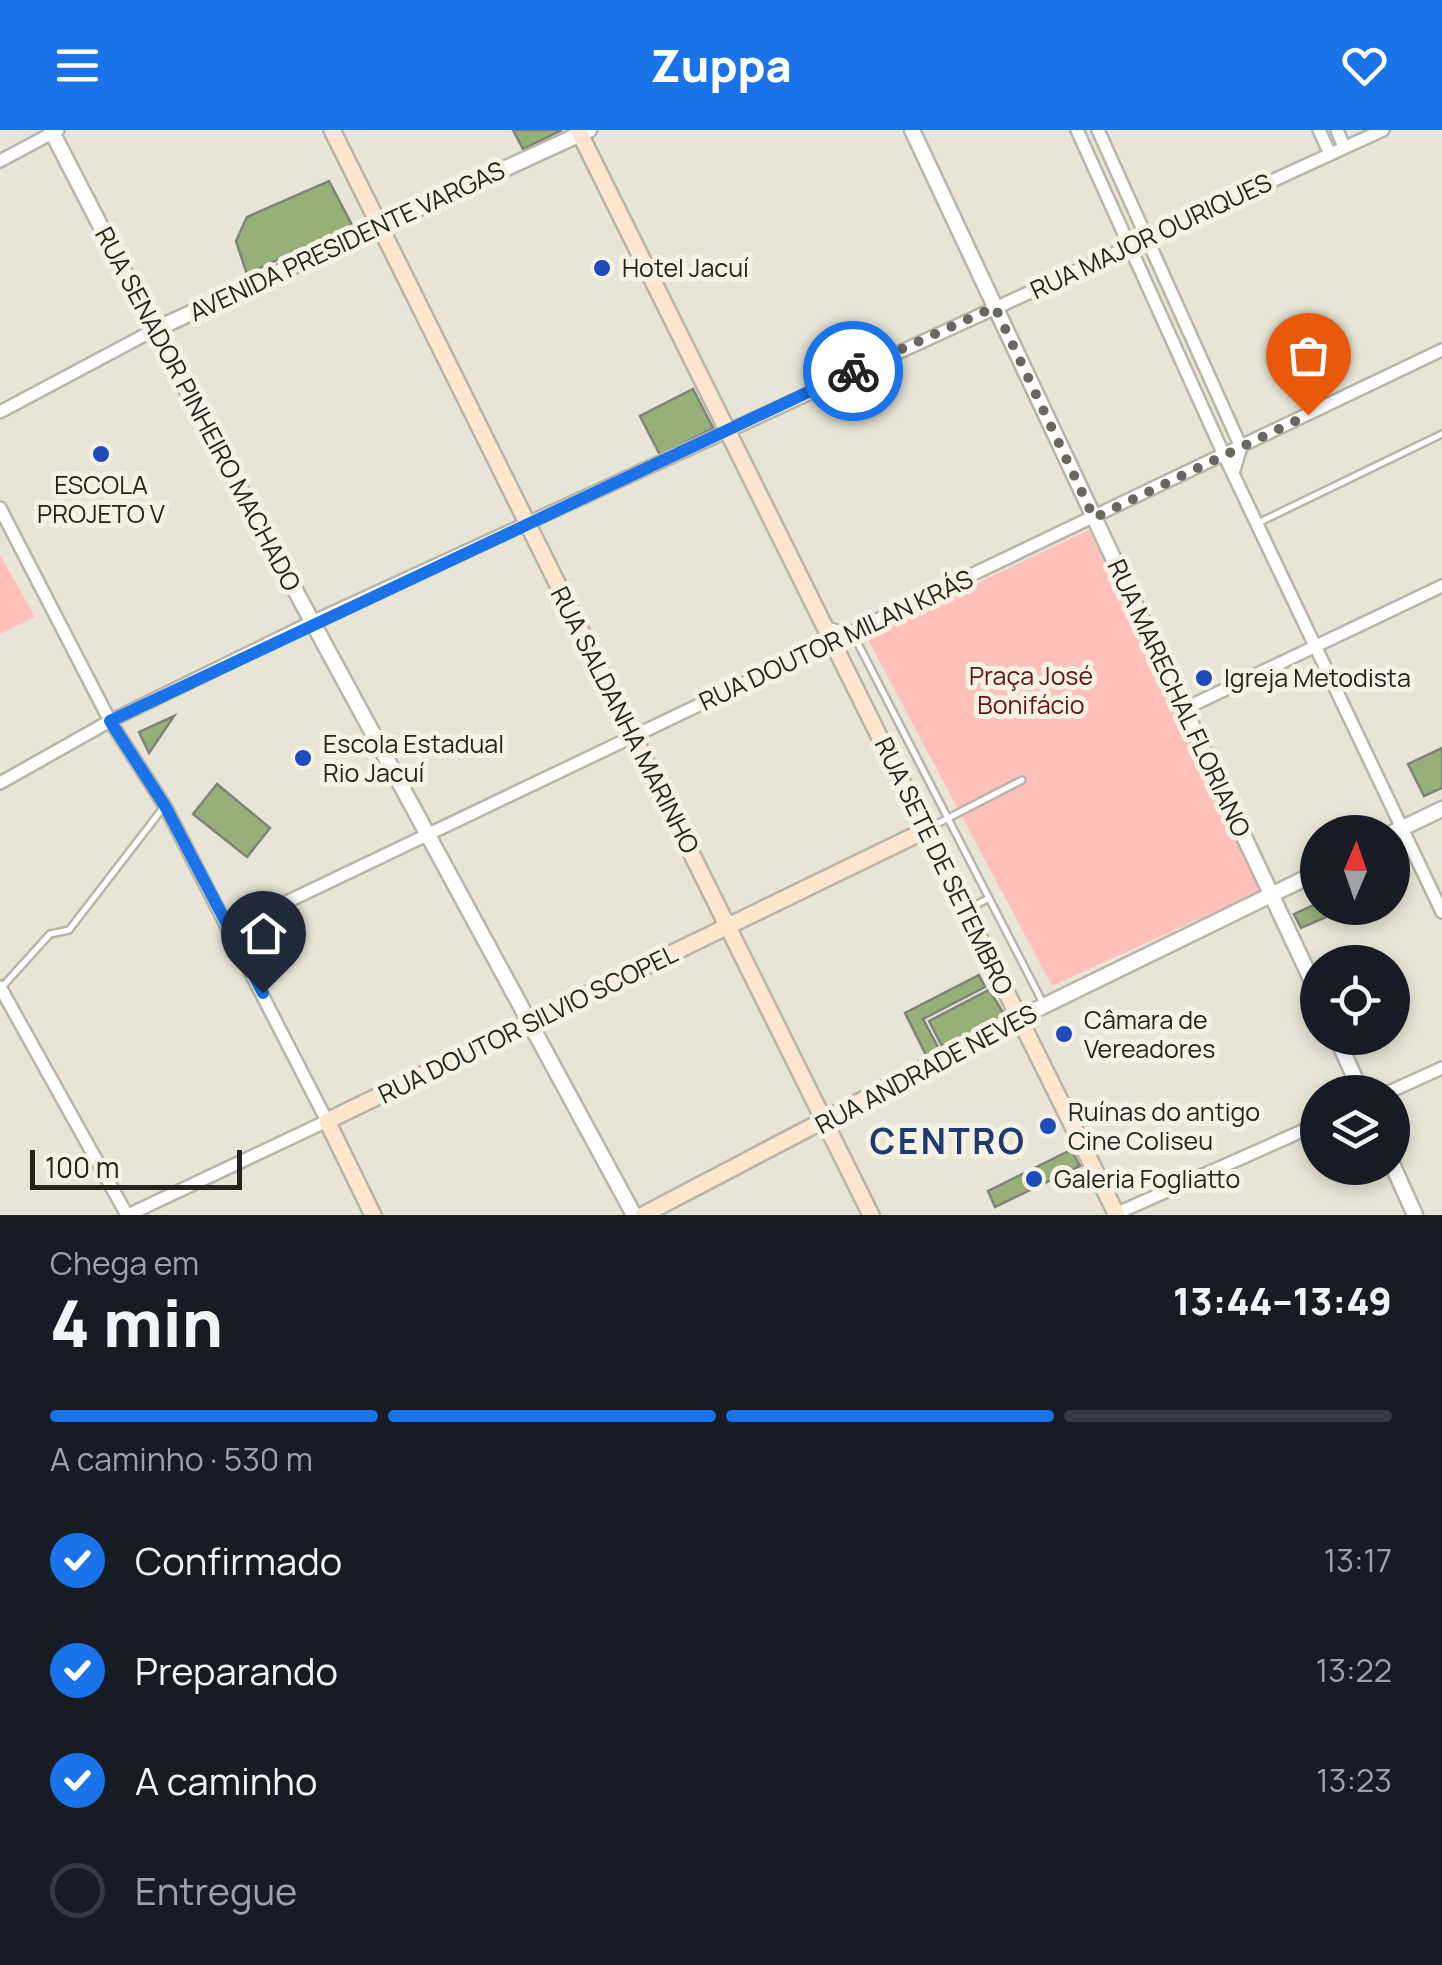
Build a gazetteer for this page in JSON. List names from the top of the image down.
{
  "streets": {
    "main road": [
      "RUA SALDANHA MARINHO",
      "RUA SETE DE SETEMBRO",
      "RUA DOUTOR SILVIO SCOPEL",
      "RUA ANDRADE NEVES"
    ],
    "street": [
      "RUA MAJOR OURIQUES",
      "AVENIDA PRESIDENTE VARGAS",
      "RUA SENADOR PINHEIRO MACHADO",
      "RUA DOUTOR MILAN KRÁS",
      "RUA MARECHAL FLORIANO"
    ]
  },
  "crossings": [
    ["RUA MAJOR OURIQUES", "RUA SENADOR PINHEIRO MACHADO"],
    ["RUA MAJOR OURIQUES", "RUA MARECHAL FLORIANO"],
    ["RUA MAJOR OURIQUES", "RUA SALDANHA MARINHO"],
    ["RUA MAJOR OURIQUES", "RUA SETE DE SETEMBRO"],
    ["AVENIDA PRESIDENTE VARGAS", "RUA SENADOR PINHEIRO MACHADO"],
    ["AVENIDA PRESIDENTE VARGAS", "RUA SALDANHA MARINHO"],
    ["AVENIDA PRESIDENTE VARGAS", "RUA SETE DE SETEMBRO"],
    ["RUA SENADOR PINHEIRO MACHADO", "RUA DOUTOR MILAN KRÁS"],
    ["RUA SENADOR PINHEIRO MACHADO", "RUA DOUTOR SILVIO SCOPEL"],
    ["RUA DOUTOR MILAN KRÁS", "RUA MARECHAL FLORIANO"],
    ["RUA DOUTOR MILAN KRÁS", "RUA SALDANHA MARINHO"],
    ["RUA DOUTOR MILAN KRÁS", "RUA SETE DE SETEMBRO"],
    ["RUA MARECHAL FLORIANO", "RUA ANDRADE NEVES"],
    ["RUA SALDANHA MARINHO", "RUA DOUTOR SILVIO SCOPEL"],
    ["RUA SALDANHA MARINHO", "RUA ANDRADE NEVES"],
    ["RUA SETE DE SETEMBRO", "RUA DOUTOR SILVIO SCOPEL"],
    ["RUA SETE DE SETEMBRO", "RUA ANDRADE NEVES"]
  ],
  "districts": ["CENTRO"],
  "parks": ["Praça José Bonifácio"],
  "places": [
    "Hotel Jacuí",
    "ESCOLA PROJETO V",
    "Igreja Metodista",
    "Escola Estadual Rio Jacuí",
    "Câmara de Vereadores",
    "Ruínas do antigo Cine Coliseu",
    "Galeria Fogliatto"
  ],
  "scale_bar": "100 m",
  "north": "top",
  "page": {
    "header": "Zuppa",
    "scale": "100 m",
    "heading": ["4 min", "Chega em", "13:44–13:49"],
    "bar": "A caminho · 530 m",
    "list": [
      ["Confirmado", "13:17"],
      ["Preparando", "13:22"],
      ["A caminho", "13:23"],
      "Entregue"
    ]
  }
}
